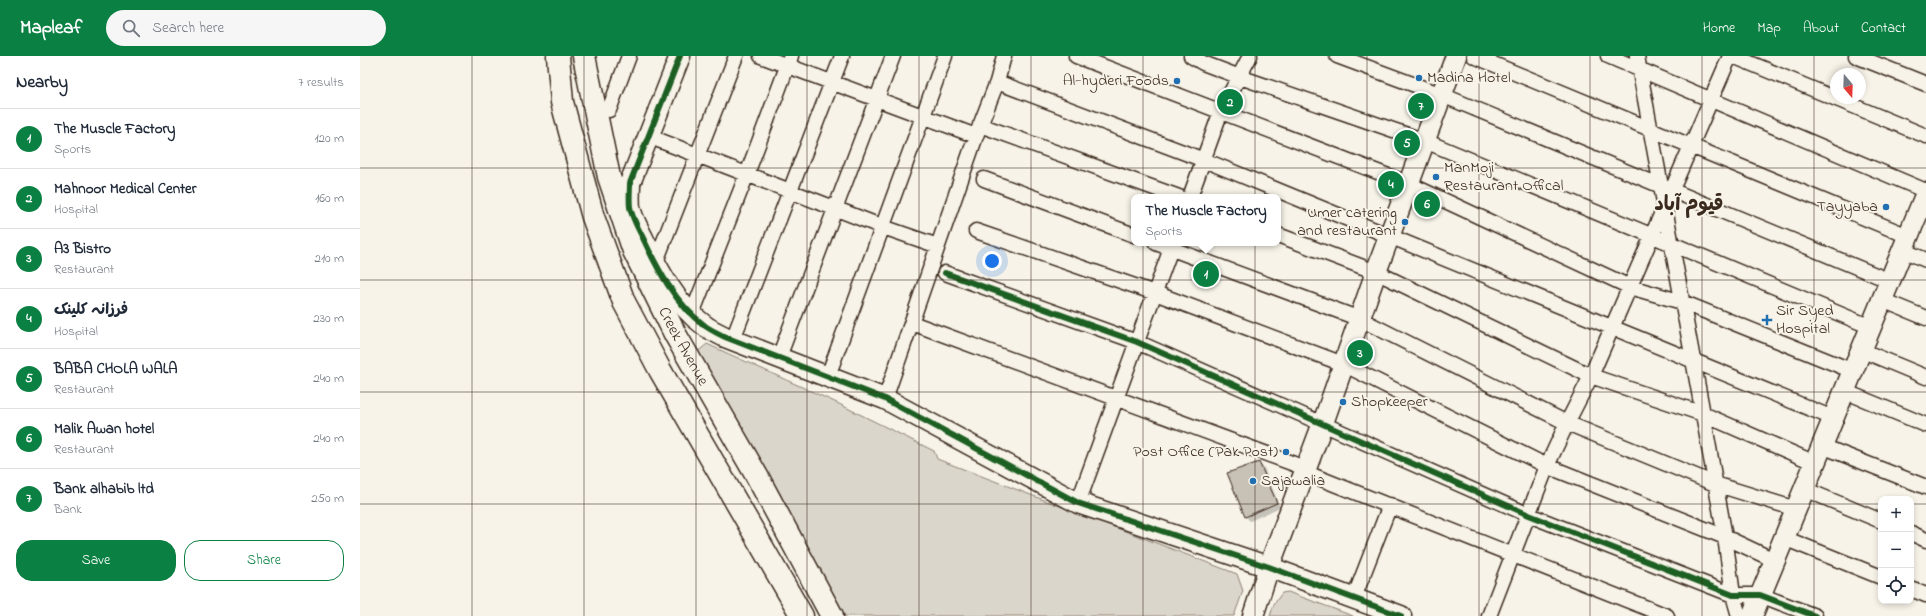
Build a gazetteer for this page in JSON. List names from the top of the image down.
{
  "streets": {
    "main road": ["Creek Avenue"]
  },
  "districts": ["قیوم آباد"],
  "places": {
    "other": [
      "Madina Hotel",
      "Al-hyderi Foods",
      "ManMoji Restaurant Offical",
      "Tayyaba",
      "Umer catering and restaurant",
      "Shopkeeper",
      "Post Office (Pak Post)",
      "Sajawalia"
    ],
    "health": ["Sir Syed Hospital"]
  },
  "north": "bottom",
  "page": {
    "header": "Mapleaf",
    "search": "Search here",
    "nav": [
      "Home",
      "Map",
      "About",
      "Contact"
    ],
    "heading": ["Nearby", "7 results"],
    "pins": [
      "2",
      "7",
      "5",
      "4",
      "6",
      "1",
      "3"
    ],
    "list": [
      {
        "mark": "1",
        "name": "The Muscle Factory",
        "note": "Sports",
        "value": "120 m"
      },
      {
        "mark": "2",
        "name": "Mahnoor Medical Center",
        "note": "Hospital",
        "value": "160 m"
      },
      {
        "mark": "3",
        "name": "A3 Bistro",
        "note": "Restaurant",
        "value": "210 m"
      },
      {
        "mark": "4",
        "name": "فرزانہ کلینک",
        "note": "Hospital",
        "value": "230 m"
      },
      {
        "mark": "5",
        "name": "BABA CHOLA WALA",
        "note": "Restaurant",
        "value": "240 m"
      },
      {
        "mark": "6",
        "name": "Malik Awan hotel",
        "note": "Restaurant",
        "value": "240 m"
      },
      {
        "mark": "7",
        "name": "Bank alhabib ltd",
        "note": "Bank",
        "value": "250 m"
      }
    ],
    "popup": ["The Muscle Factory", "Sports"],
    "map_buttons": ["+", "−"],
    "buttons": ["Save", "Share"]
  }
}
